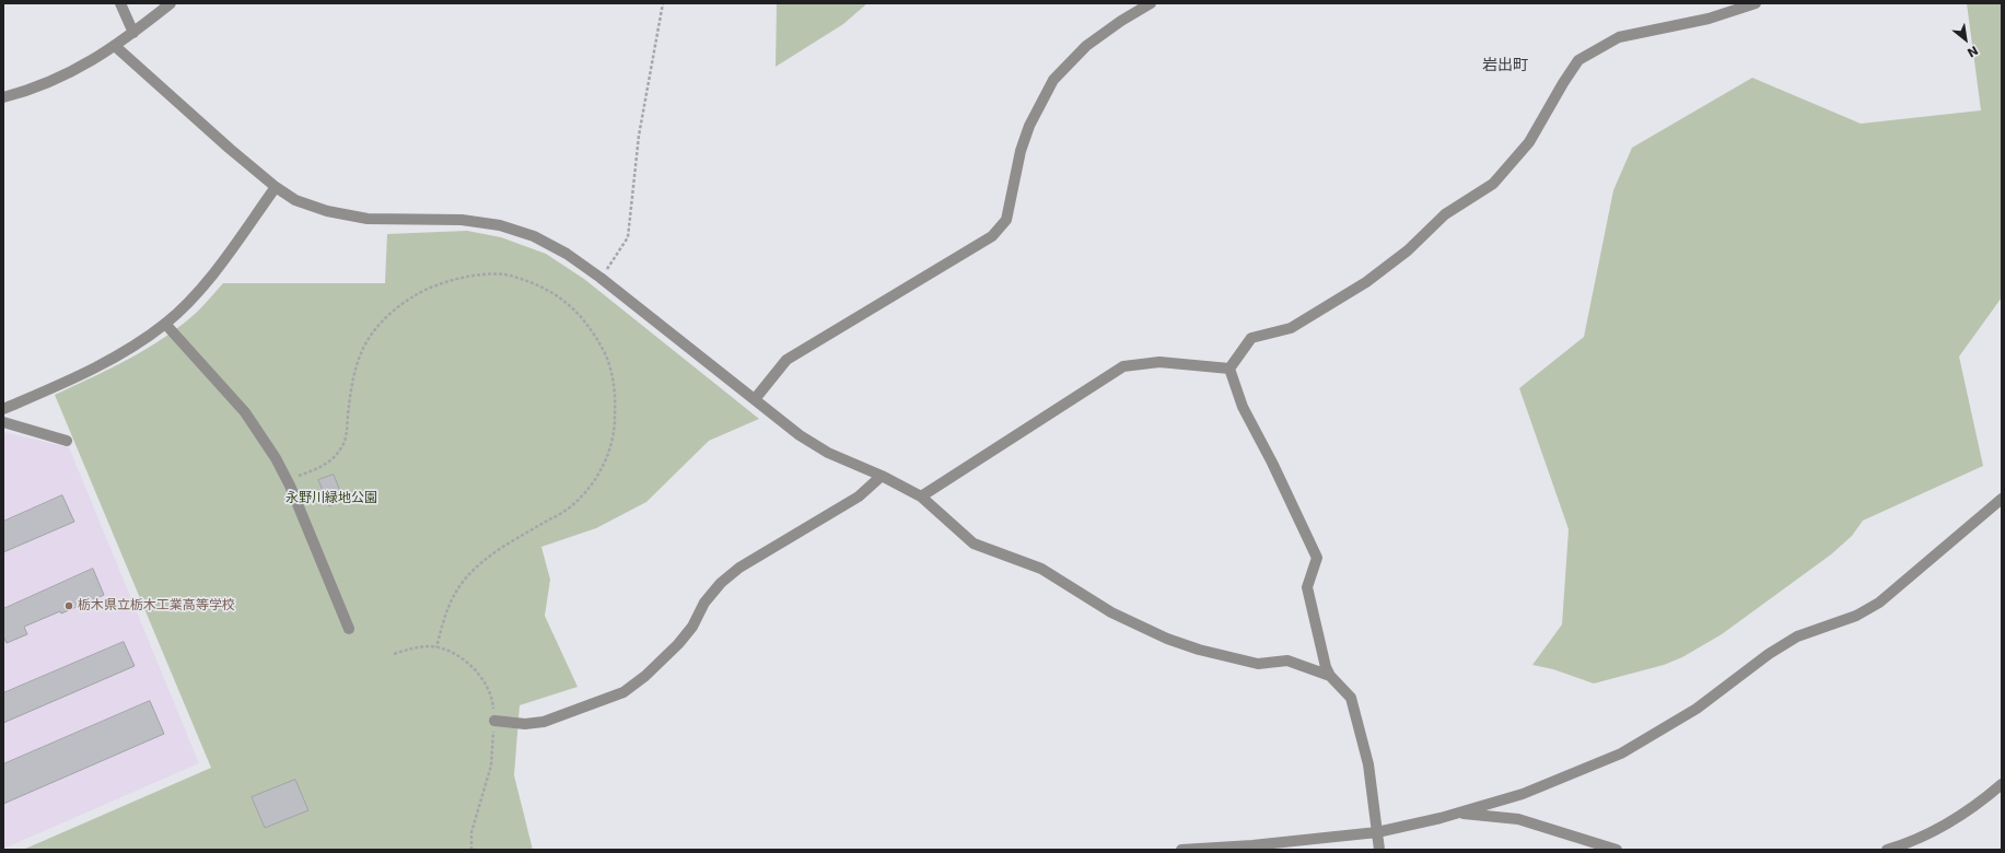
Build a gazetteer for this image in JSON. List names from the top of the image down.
{
  "districts": ["岩出町"],
  "parks": ["永野川緑地公園"],
  "places": ["栃木県立栃木工業高等学校"],
  "north": "bottom right"
}
